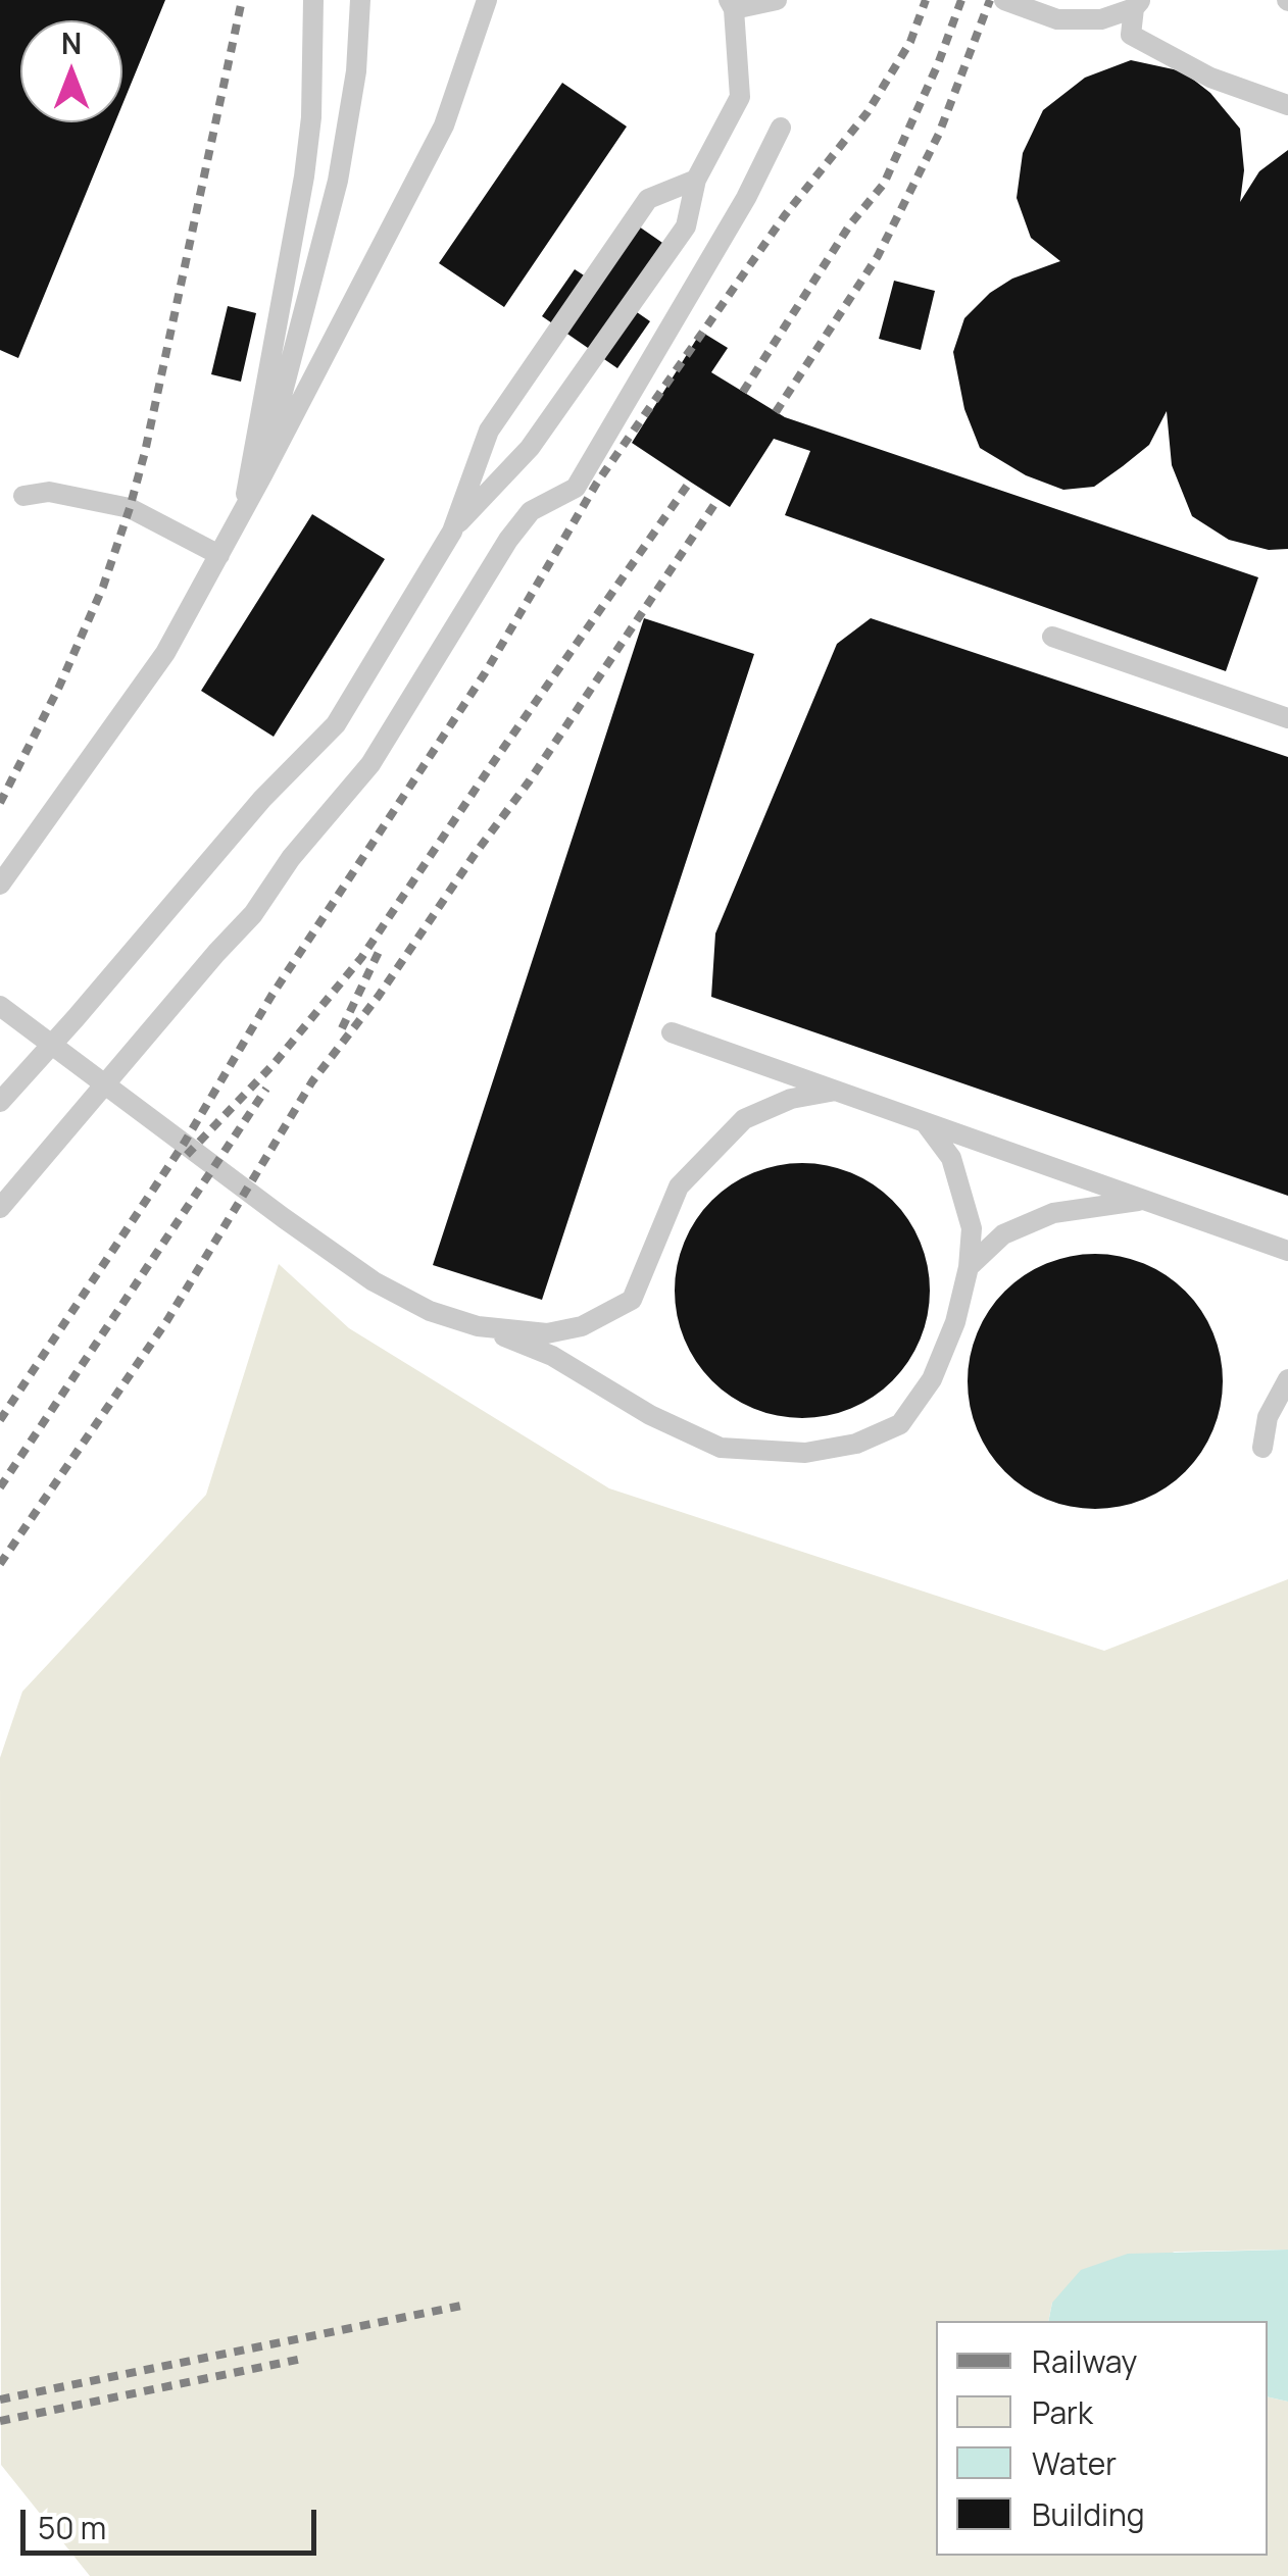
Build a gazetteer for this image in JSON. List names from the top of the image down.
{
  "legend": [
    "Railway",
    "Park",
    "Water",
    "Building"
  ],
  "scale_bar": "50 m",
  "north": "top"
}
